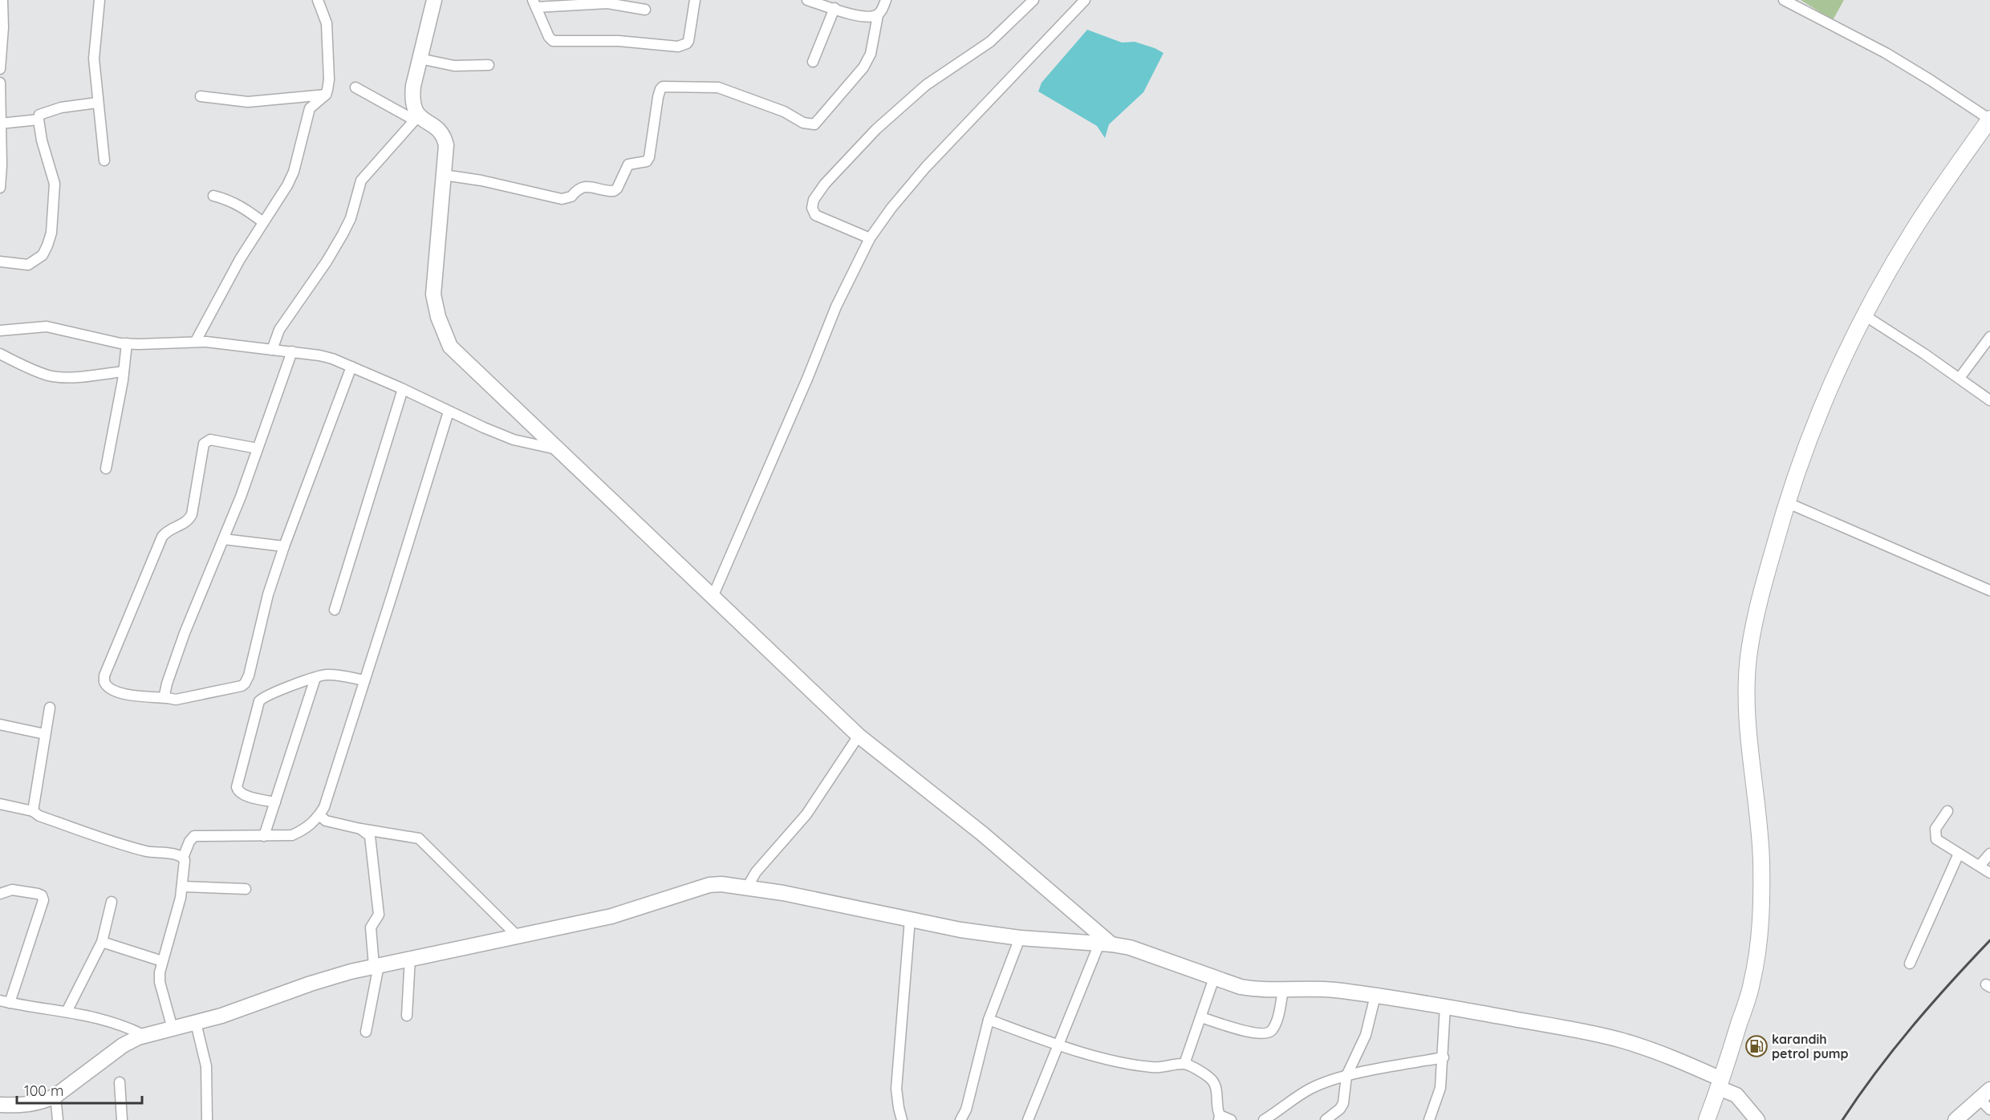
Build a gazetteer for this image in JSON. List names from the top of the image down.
{
  "places": {
    "fuel station": ["karandih petrol pump"]
  },
  "scale_bar": "100 m"
}
